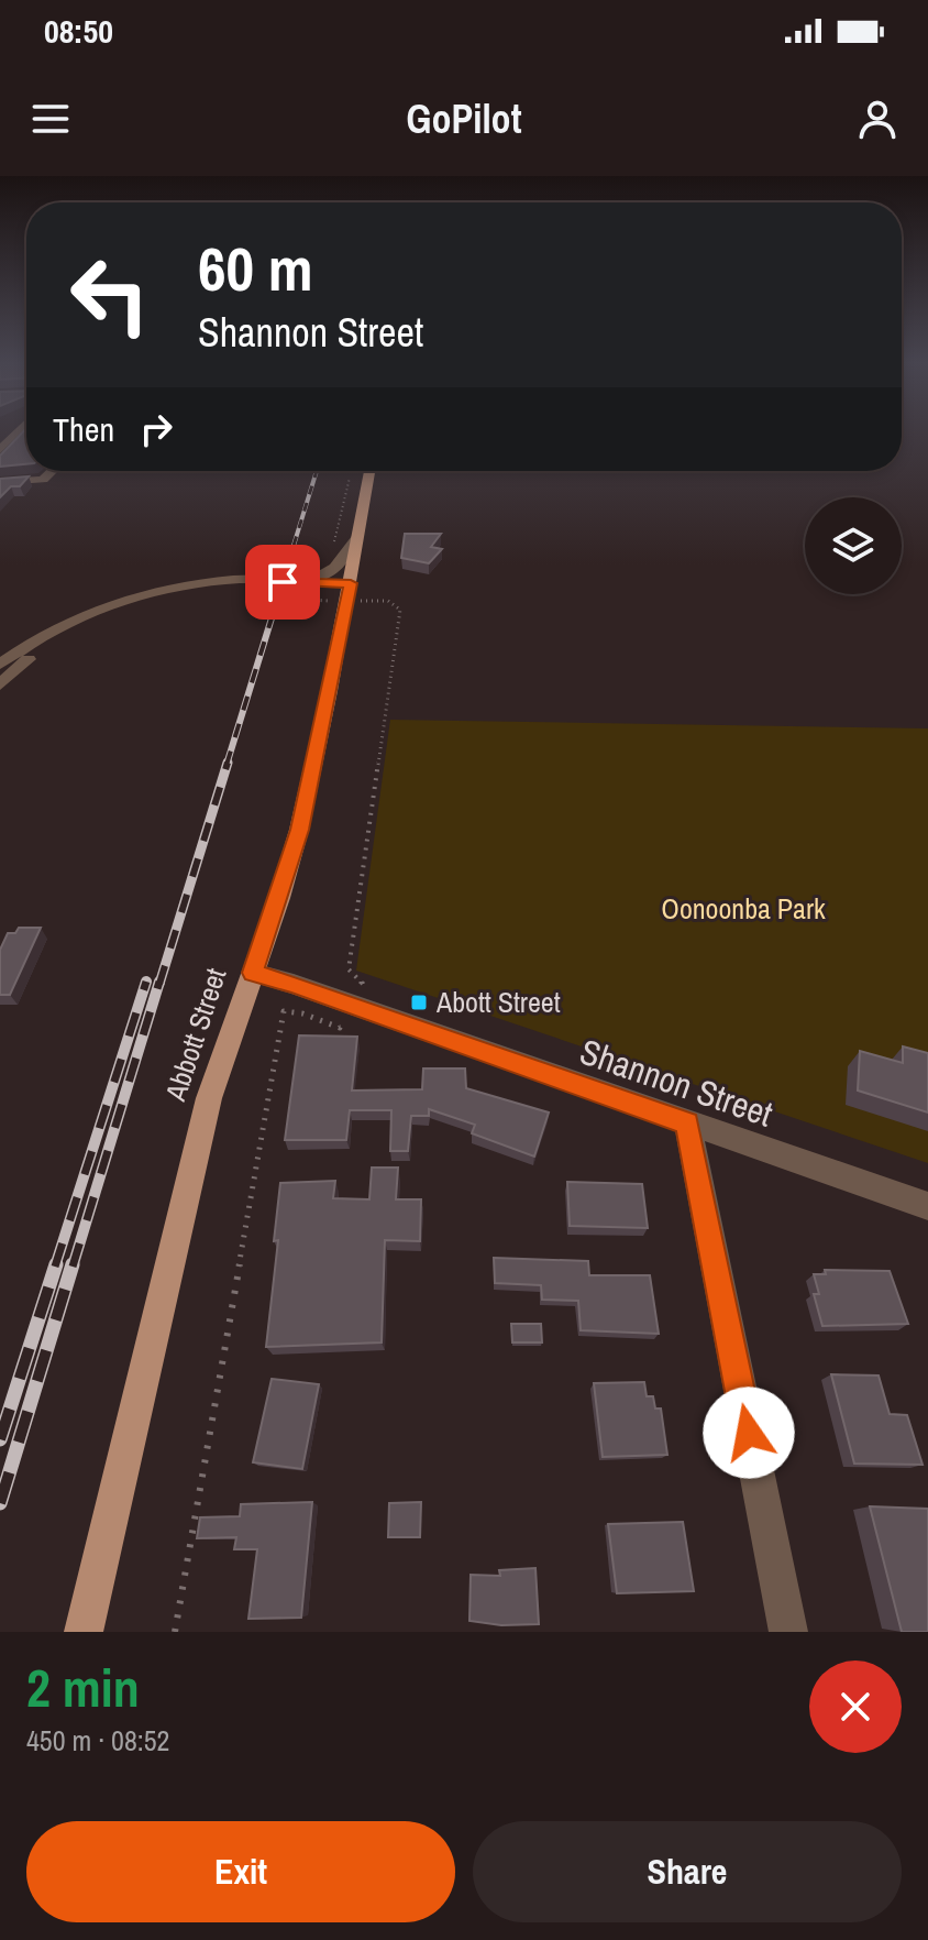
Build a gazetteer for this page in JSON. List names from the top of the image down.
{
  "streets": {
    "main road": ["Abbott Street"],
    "street": ["Shannon Street"]
  },
  "crossings": [
    ["Abbott Street", "Shannon Street"]
  ],
  "parks": ["Oonoonba Park"],
  "places": {
    "transit": ["Abott Street"]
  },
  "page": {
    "status": "08:50",
    "header": "GoPilot",
    "turn": ["60 m", "Shannon Street"],
    "then": "Then",
    "heading": ["2 min", "450 m · 08:52"],
    "buttons": ["Exit", "Share"]
  }
}
